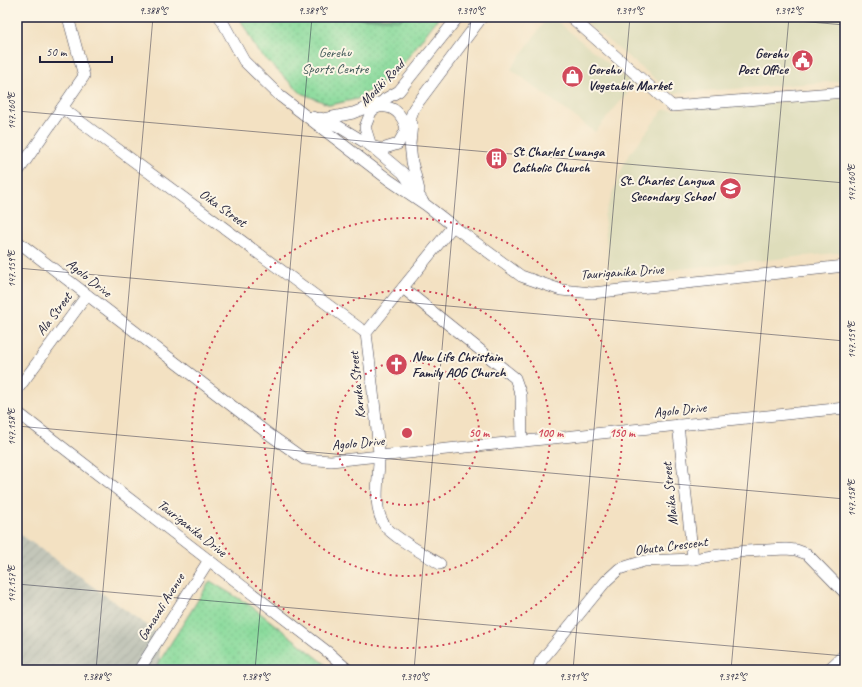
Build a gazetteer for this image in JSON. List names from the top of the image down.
{
  "streets": {
    "street": [
      "Modiki Road",
      "Oika Street",
      "Tauriganika Drive",
      "Agolo Drive",
      "Ala Street",
      "Karuka Street",
      "Maika Street",
      "Obuta Crescent",
      "Ganavali Avenue"
    ]
  },
  "crossings": [
    ["Modiki Road", "Tauriganika Drive"],
    ["Oika Street", "Karuka Street"],
    ["Tauriganika Drive", "Karuka Street"],
    ["Tauriganika Drive", "Ganavali Avenue"],
    ["Agolo Drive", "Ala Street"],
    ["Agolo Drive", "Karuka Street"],
    ["Agolo Drive", "Maika Street"],
    ["Maika Street", "Obuta Crescent"]
  ],
  "parks": ["Gerehu Sports Centre"],
  "places": {
    "public building": ["Gerehu Post Office"],
    "shop": ["Gerehu Vegetable Market"],
    "building": ["St Charles Lwanga Catholic Church"],
    "school or university": ["St. Charles Langwa Secondary School"],
    "church": ["New Life Christain Family AOG Church"]
  },
  "scale_bar": "50 m",
  "coordinates": [
    "9.388°S",
    "9.389°S",
    "9.390°S",
    "9.391°S",
    "9.392°S",
    "147.160°E",
    "147.159°E",
    "147.158°E",
    "147.157°E"
  ],
  "rings": ["50 m", "100 m", "150 m"]
}
